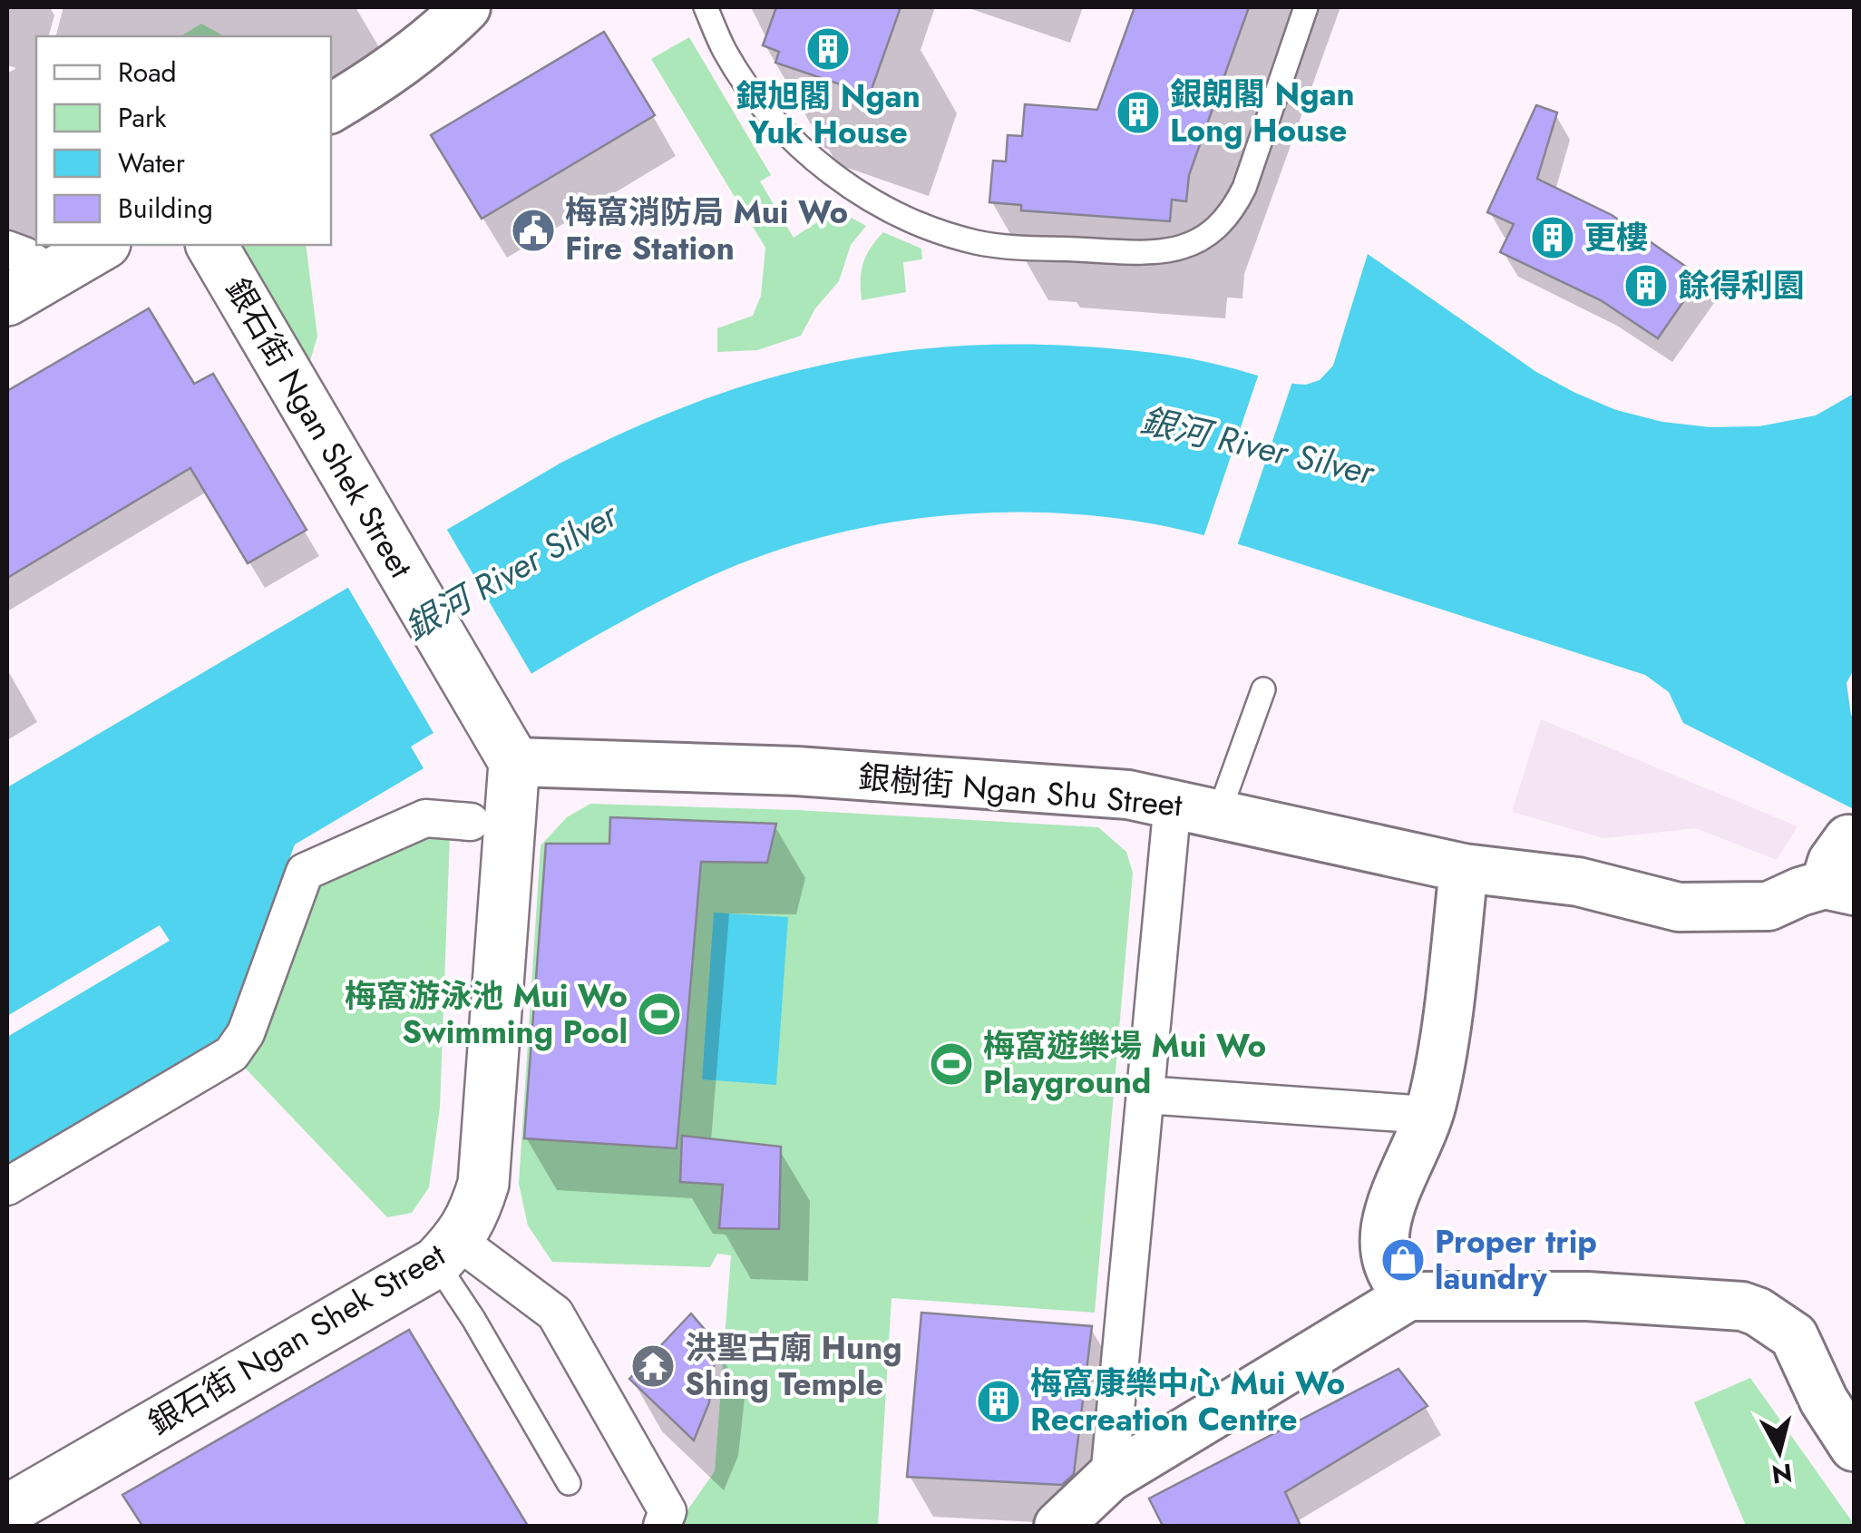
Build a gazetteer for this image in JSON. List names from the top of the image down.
{
  "streets": {
    "street": ["銀石街 Ngan Shek Street", "銀樹街 Ngan Shu Street"]
  },
  "crossings": [
    ["銀石街 Ngan Shek Street", "銀樹街 Ngan Shu Street"]
  ],
  "water": ["銀河 River Silver"],
  "places": {
    "building": [
      "銀旭閣 Ngan Yuk House",
      "銀朗閣 Ngan Long House",
      "更樓",
      "餘得利園",
      "梅窩康樂中心 Mui Wo Recreation Centre"
    ],
    "public building": ["梅窩消防局 Mui Wo Fire Station"],
    "sports": ["梅窩游泳池 Mui Wo Swimming Pool", "梅窩遊樂場 Mui Wo Playground"],
    "shop": ["Proper trip laundry"],
    "temple": ["洪聖古廟 Hung Shing Temple"]
  },
  "legend": [
    "Road",
    "Park",
    "Water",
    "Building"
  ],
  "north": "bottom"
}
